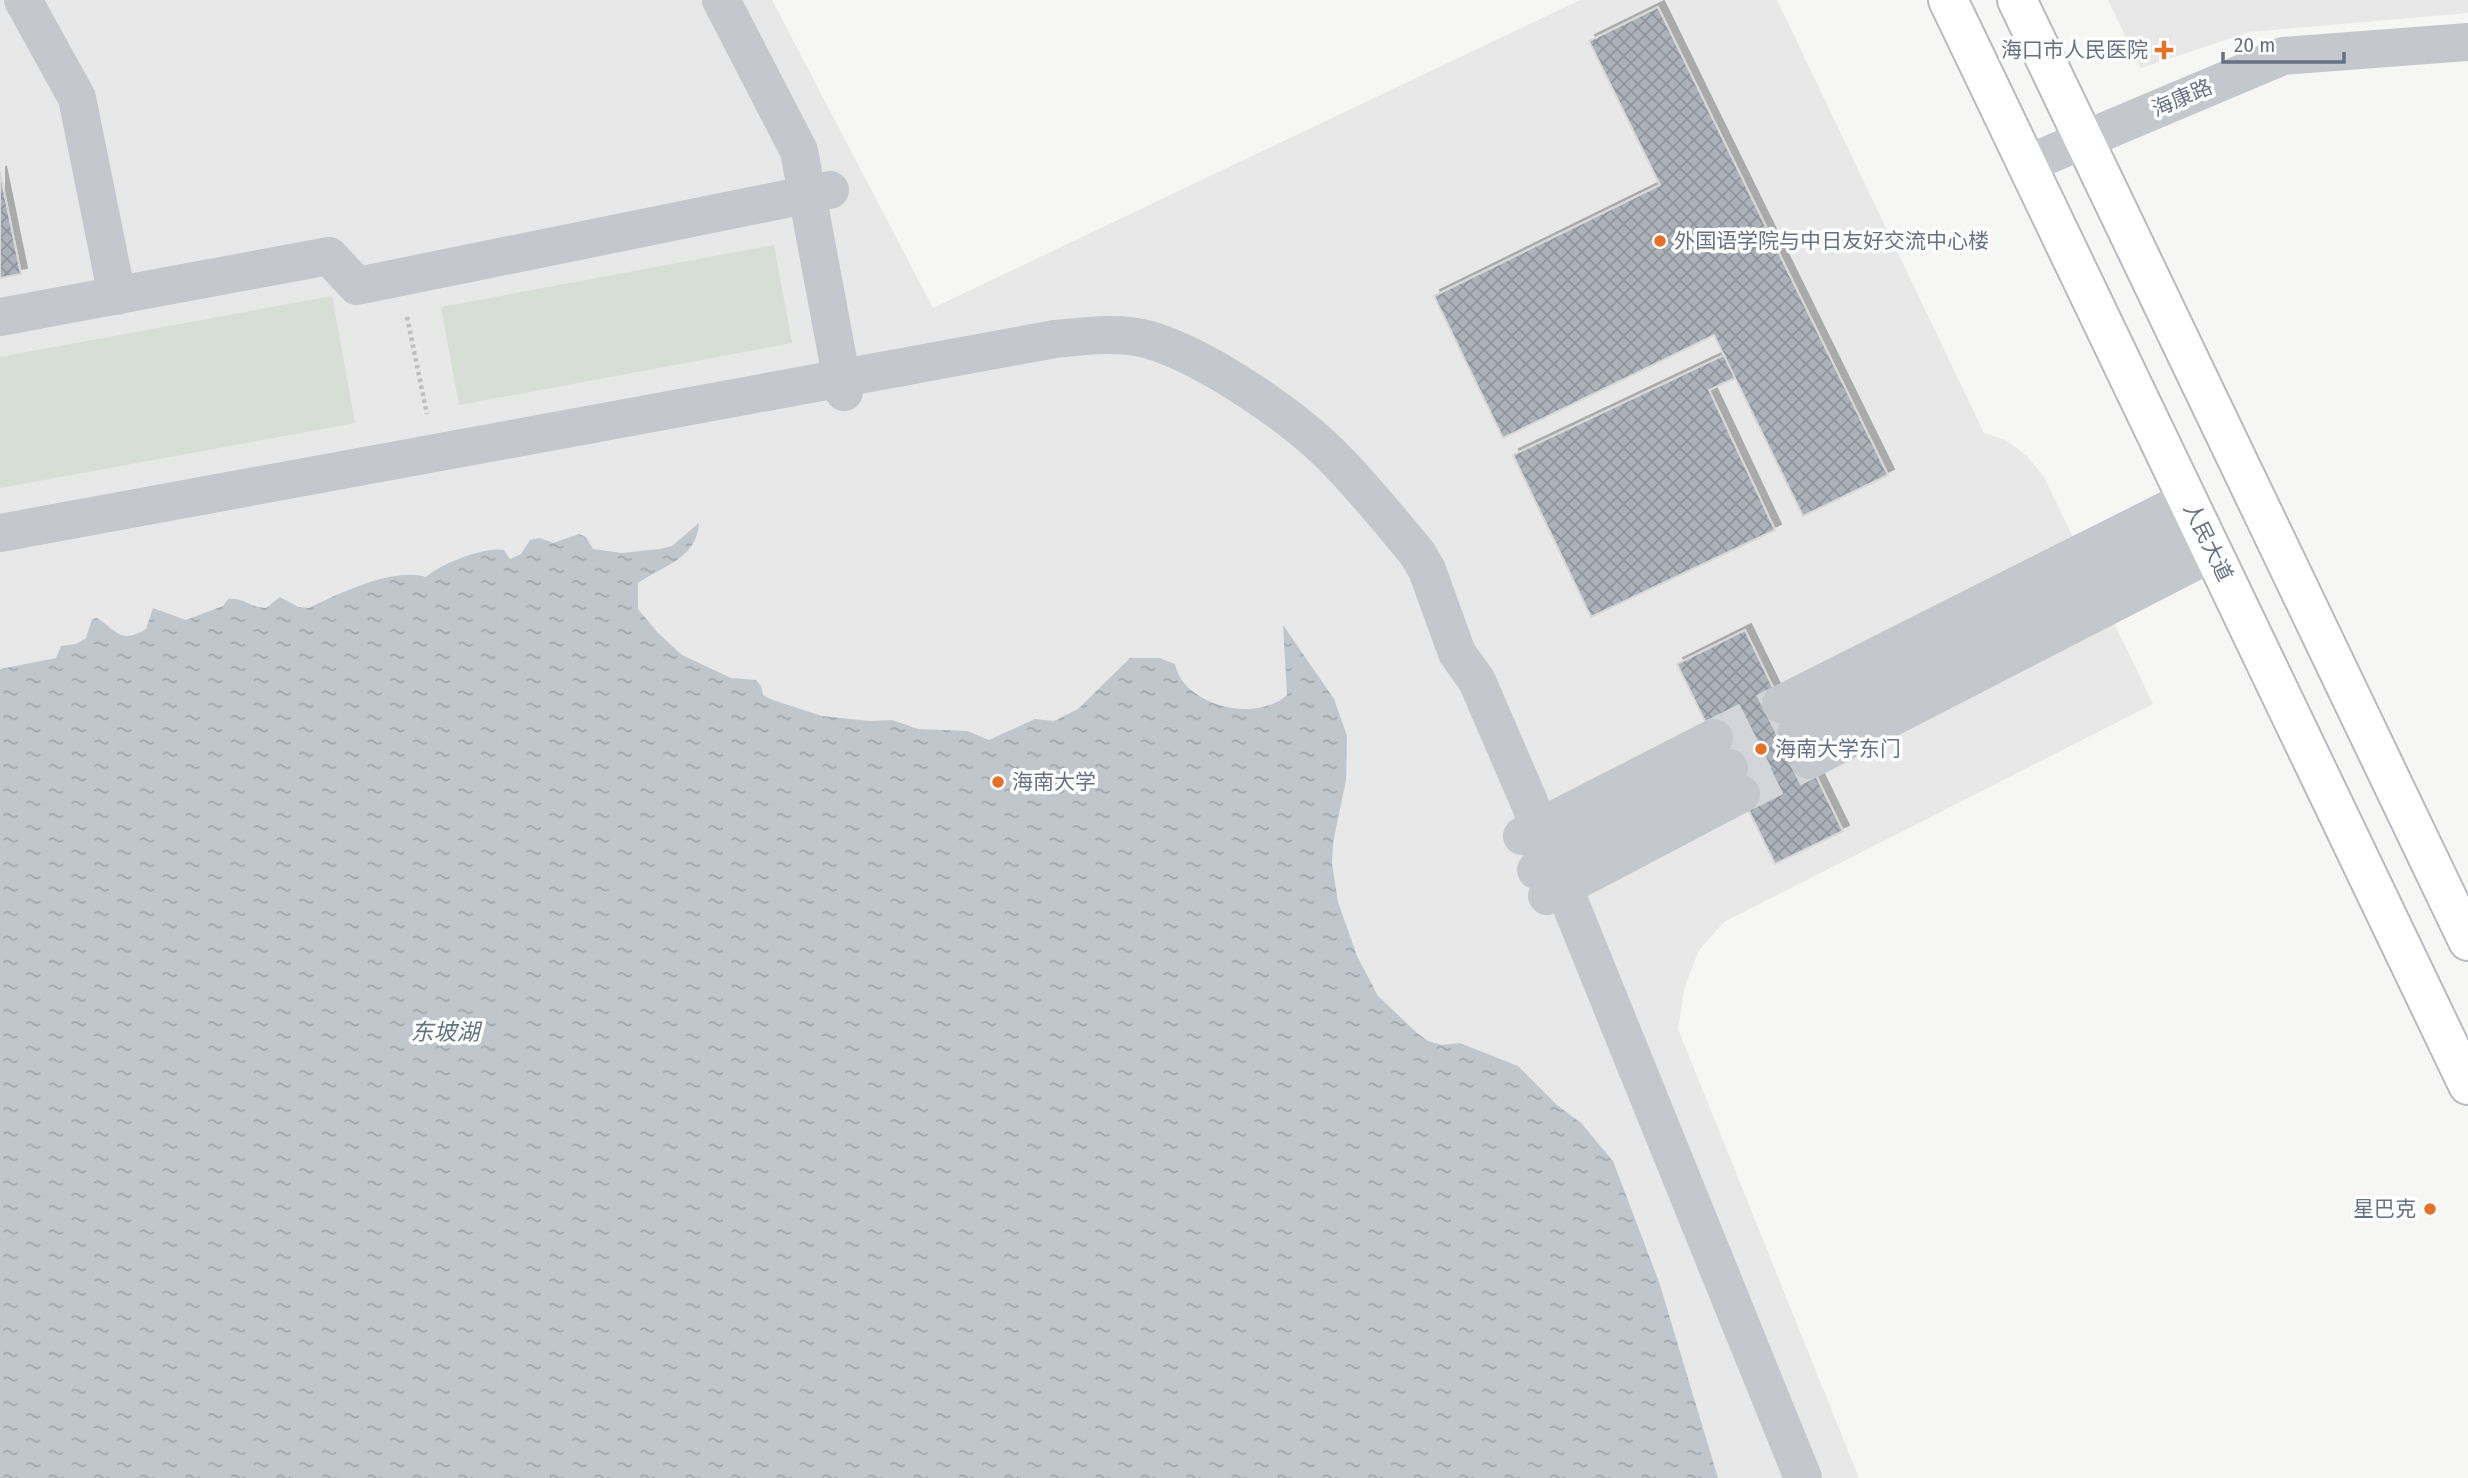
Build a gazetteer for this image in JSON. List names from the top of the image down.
{
  "streets": {
    "main road": ["人民大道"],
    "street": ["海康路"]
  },
  "crossings": [
    ["海康路", "人民大道"]
  ],
  "water": ["东坡湖"],
  "places": {
    "health": ["海口市人民医院"],
    "other": [
      "外国语学院与中日友好交流中心楼",
      "海南大学东门",
      "海南大学",
      "星巴克"
    ]
  },
  "scale_bar": "20 m"
}
